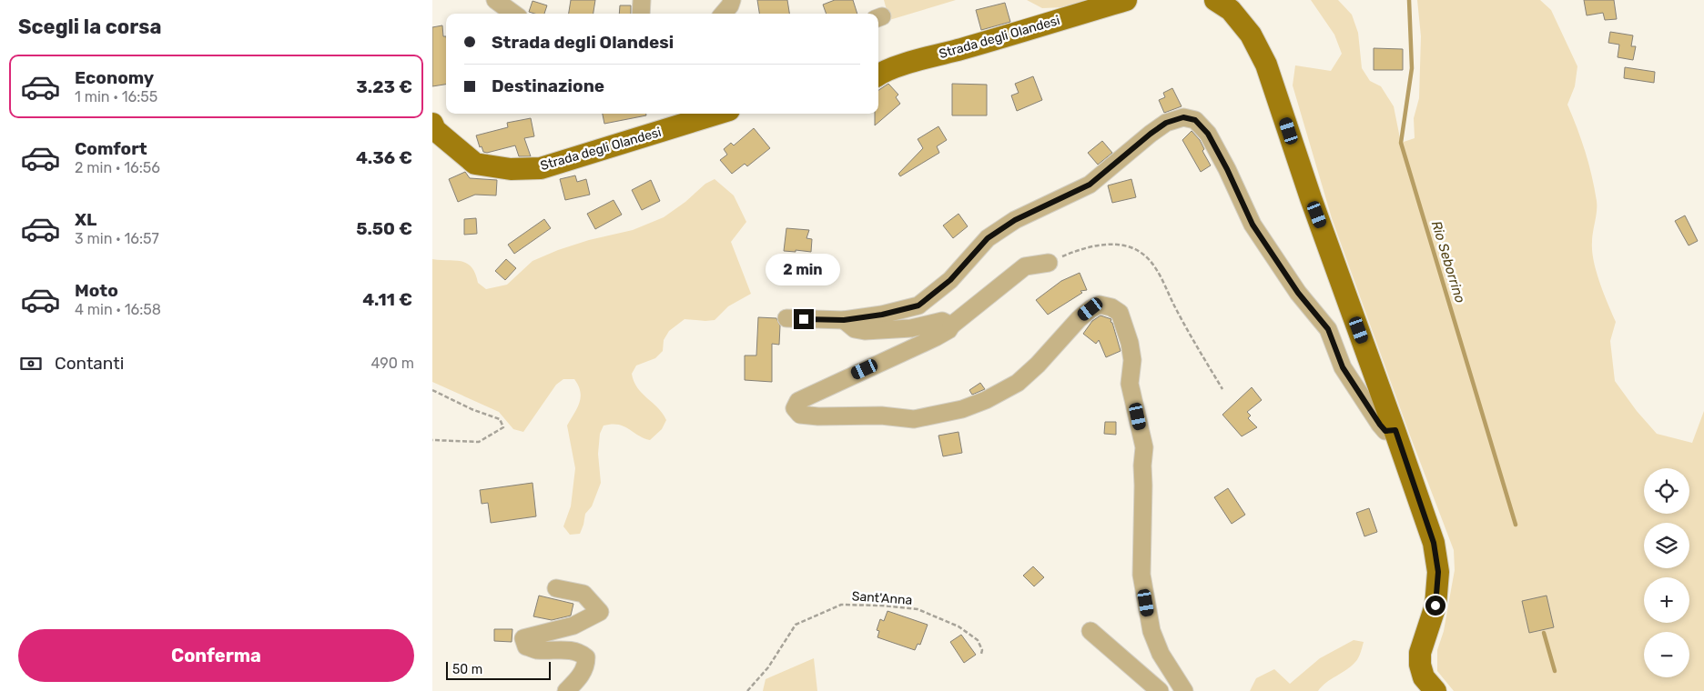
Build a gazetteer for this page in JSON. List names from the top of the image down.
{
  "streets": {
    "main road": ["Strada degli Olandesi"],
    "path": ["Sant'Anna"]
  },
  "water": ["Rio Seborrino"],
  "scale_bar": "50 m",
  "page": {
    "heading": "Scegli la corsa",
    "banner": ["Strada degli Olandesi", "Destinazione"],
    "list": [
      {
        "name": "Economy",
        "note": "1 min · 16:55",
        "value": "3.23 €"
      },
      {
        "name": "Comfort",
        "note": "2 min · 16:56",
        "value": "4.36 €"
      },
      {
        "name": "XL",
        "note": "3 min · 16:57",
        "value": "5.50 €"
      },
      {
        "name": "Moto",
        "note": "4 min · 16:58",
        "value": "4.11 €"
      }
    ],
    "bubble": "2 min",
    "pay": ["Contanti", "490 m"],
    "map_buttons": ["+", "−"],
    "buttons": "Conferma",
    "scale": "50 m"
  }
}
